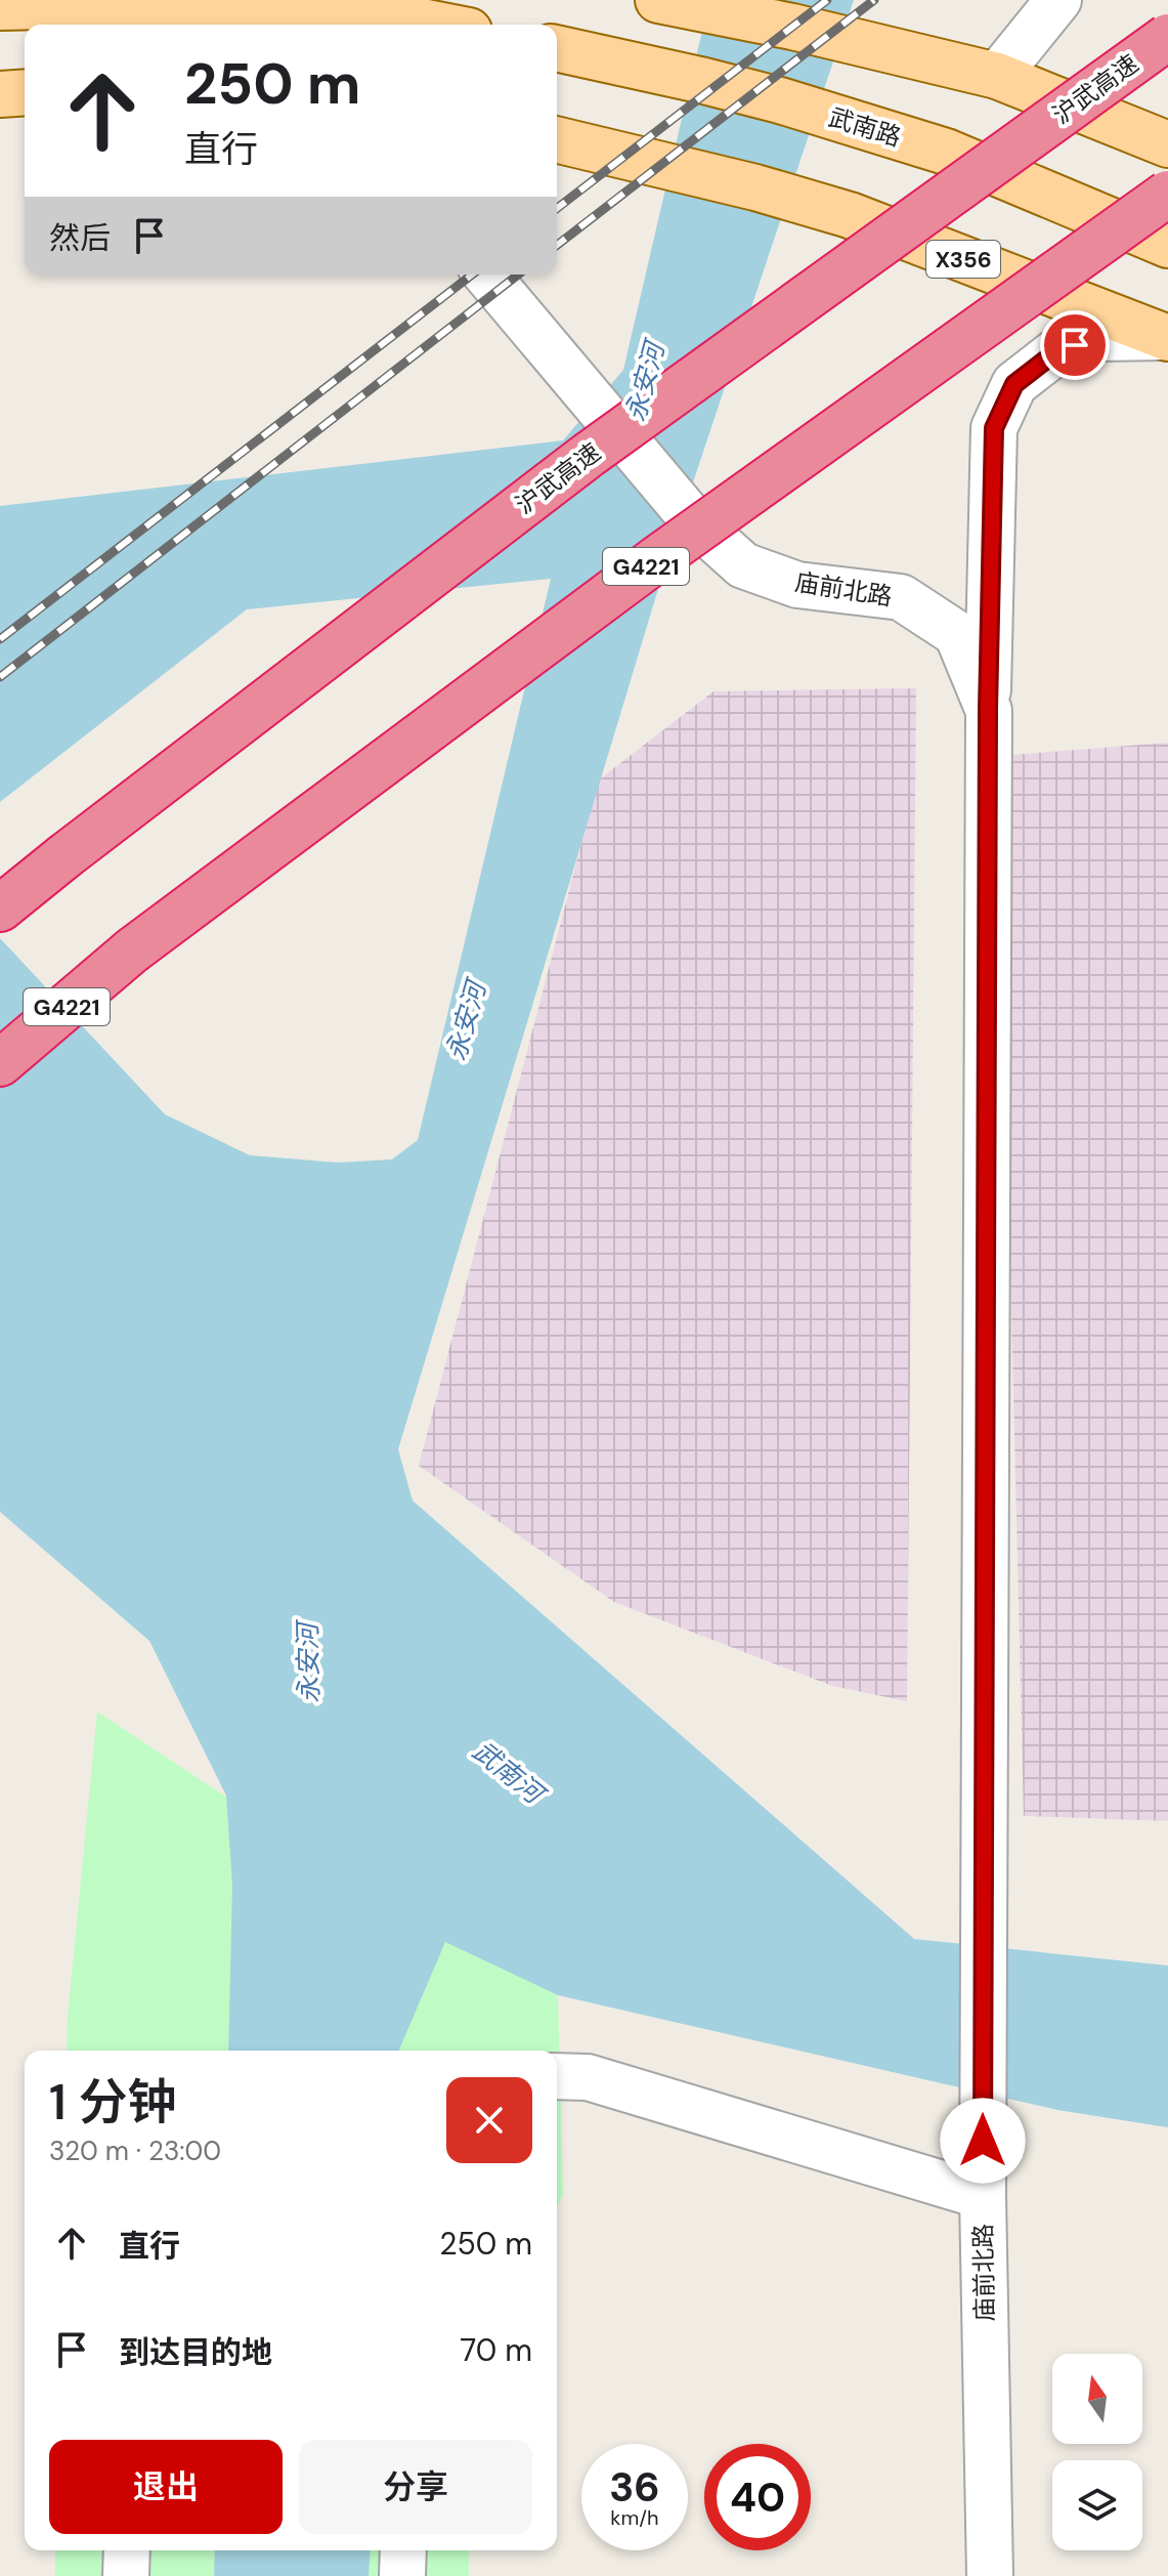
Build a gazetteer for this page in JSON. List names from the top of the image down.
{
  "streets": {
    "highway": ["沪武高速", "G4221"],
    "main road": ["武南路", "X356"],
    "street": ["庙前北路"]
  },
  "water": ["永安河", "武南河"],
  "north": "top",
  "page": {
    "turn": ["250 m", "直行"],
    "then": "然后",
    "heading": ["1 分钟", "320 m · 23:00"],
    "list": [
      {
        "name": "直行",
        "value": "250 m"
      },
      {
        "name": "到达目的地",
        "value": "70 m"
      }
    ],
    "buttons": ["退出", "分享"],
    "speed": "36 km/h",
    "limit": "40"
  }
}
